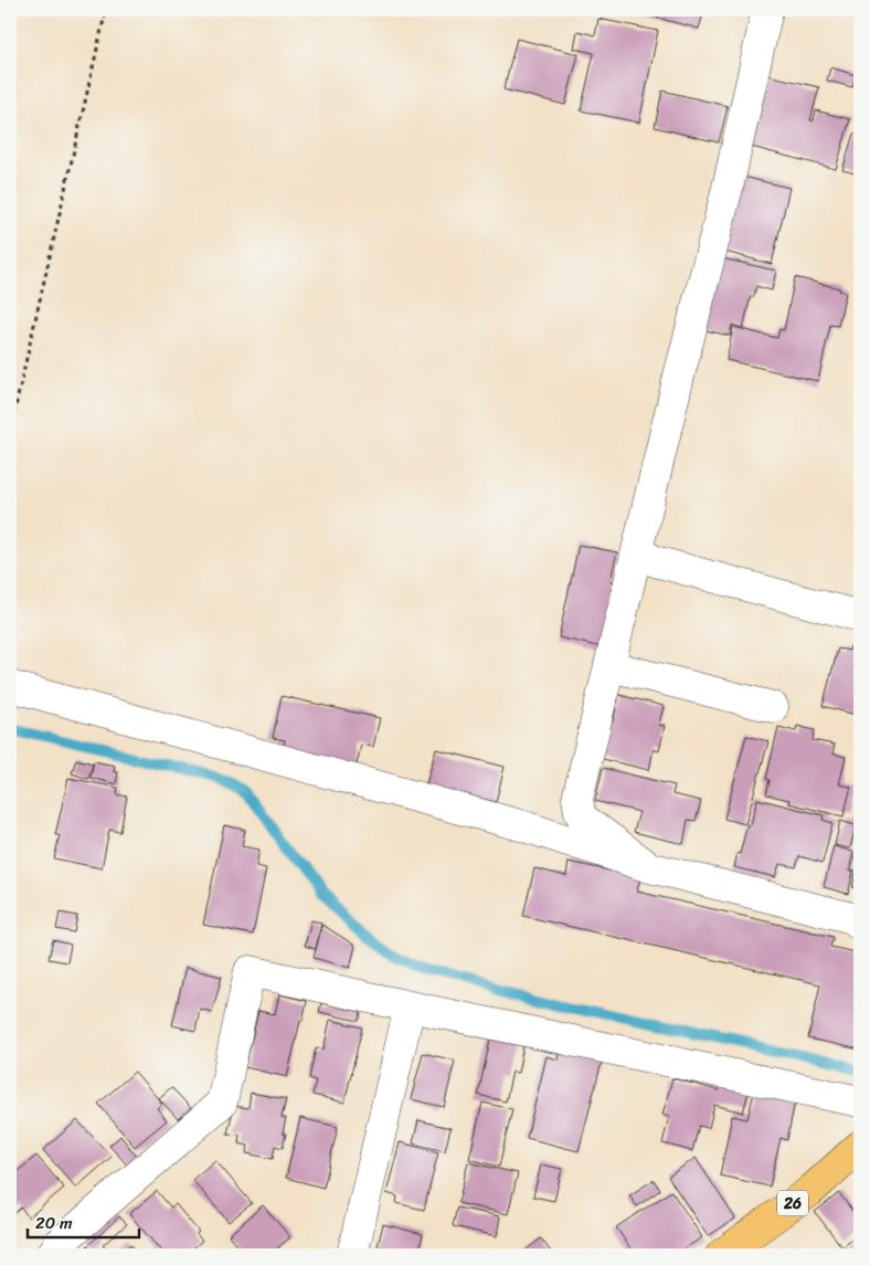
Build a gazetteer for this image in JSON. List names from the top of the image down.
{
  "streets": {
    "main road": ["26"]
  },
  "scale_bar": "20 m"
}
